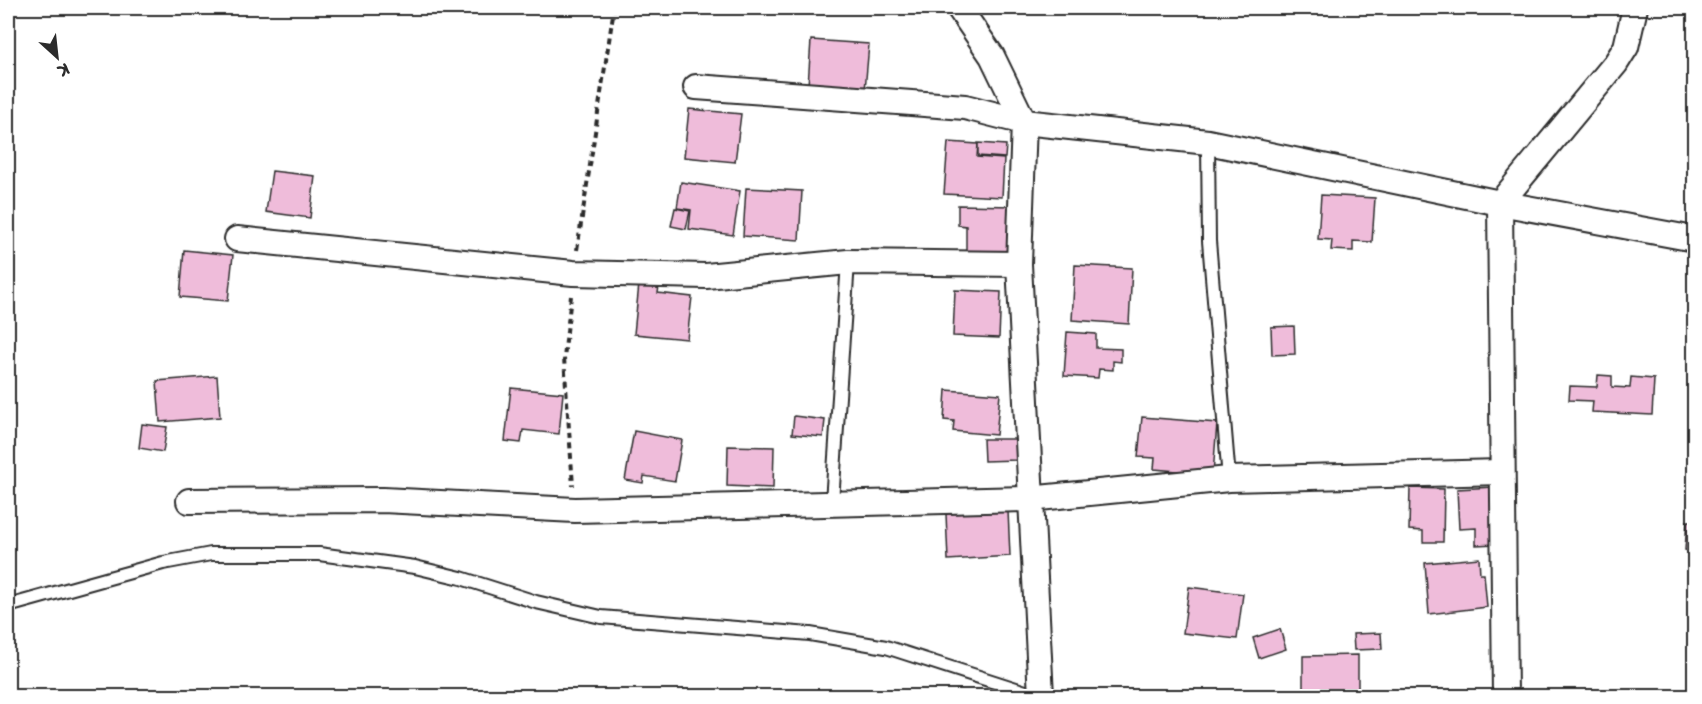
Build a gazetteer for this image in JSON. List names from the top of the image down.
{
  "north": "bottom right"
}
